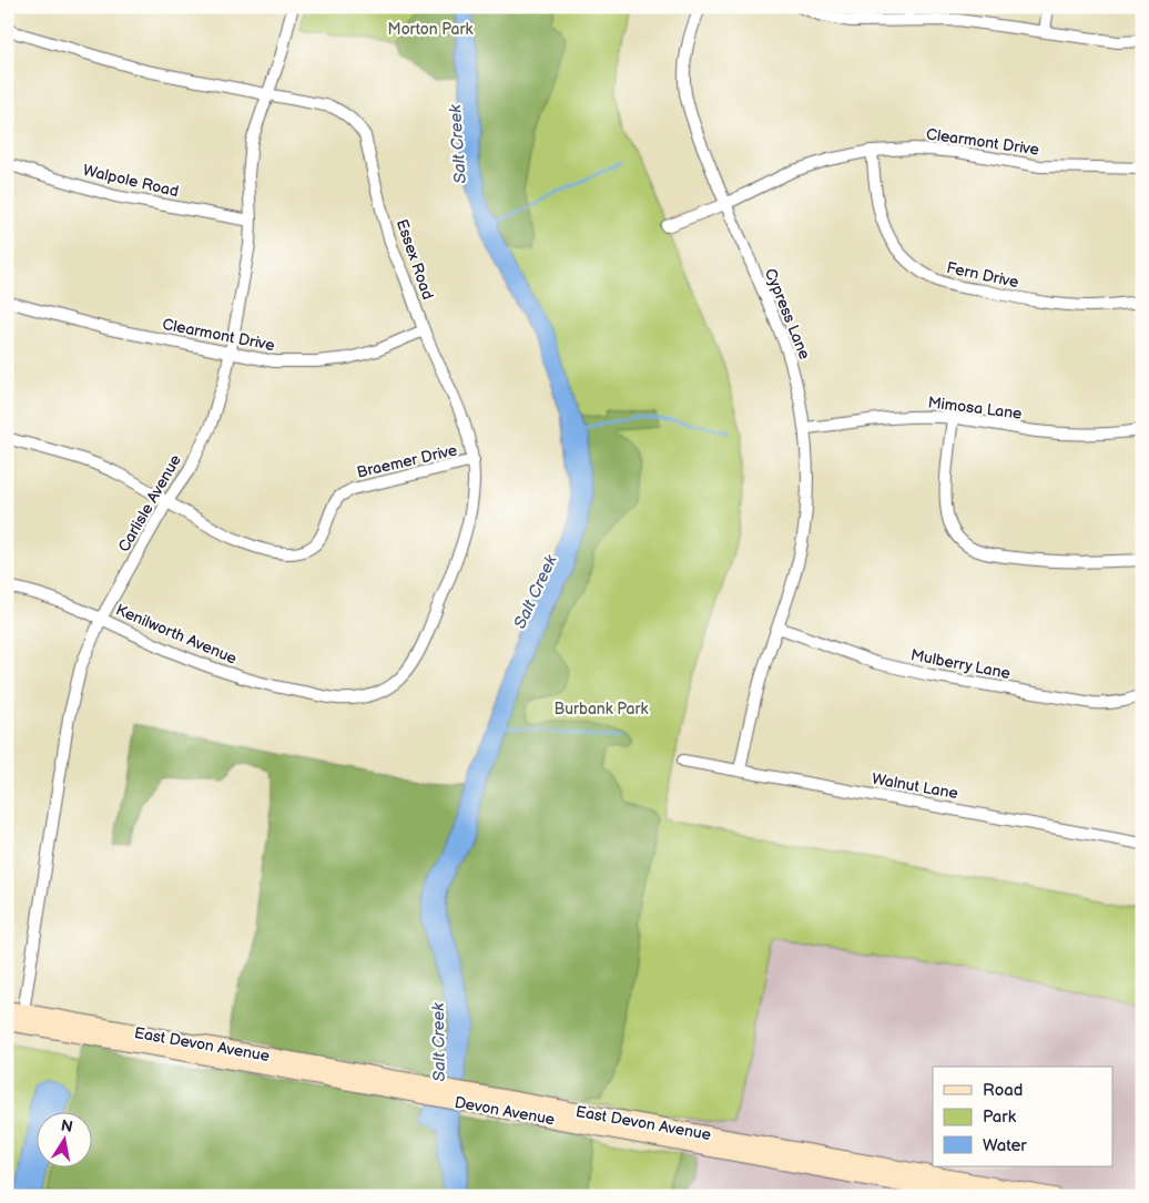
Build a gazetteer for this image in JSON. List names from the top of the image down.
{
  "streets": {
    "main road": ["East Devon Avenue", "Devon Avenue"],
    "street": [
      "Clearmont Drive",
      "Walpole Road",
      "Essex Road",
      "Fern Drive",
      "Cypress Lane",
      "Mimosa Lane",
      "Braemer Drive",
      "Carlisle Avenue",
      "Kenilworth Avenue",
      "Mulberry Lane",
      "Walnut Lane"
    ]
  },
  "crossings": [
    ["Clearmont Drive", "Essex Road"],
    ["Clearmont Drive", "Fern Drive"],
    ["Clearmont Drive", "Cypress Lane"],
    ["Clearmont Drive", "Carlisle Avenue"],
    ["Walpole Road", "Carlisle Avenue"],
    ["Essex Road", "Braemer Drive"],
    ["Essex Road", "Carlisle Avenue"],
    ["Essex Road", "Kenilworth Avenue"],
    ["Cypress Lane", "Mimosa Lane"],
    ["Cypress Lane", "Mulberry Lane"],
    ["Cypress Lane", "Walnut Lane"],
    ["Braemer Drive", "Carlisle Avenue"],
    ["Carlisle Avenue", "Kenilworth Avenue"],
    ["Carlisle Avenue", "East Devon Avenue"],
    ["East Devon Avenue", "Devon Avenue"]
  ],
  "water": ["Salt Creek"],
  "parks": ["Morton Park", "Burbank Park"],
  "legend": ["Road", "Park", "Water"],
  "north": "top"
}
